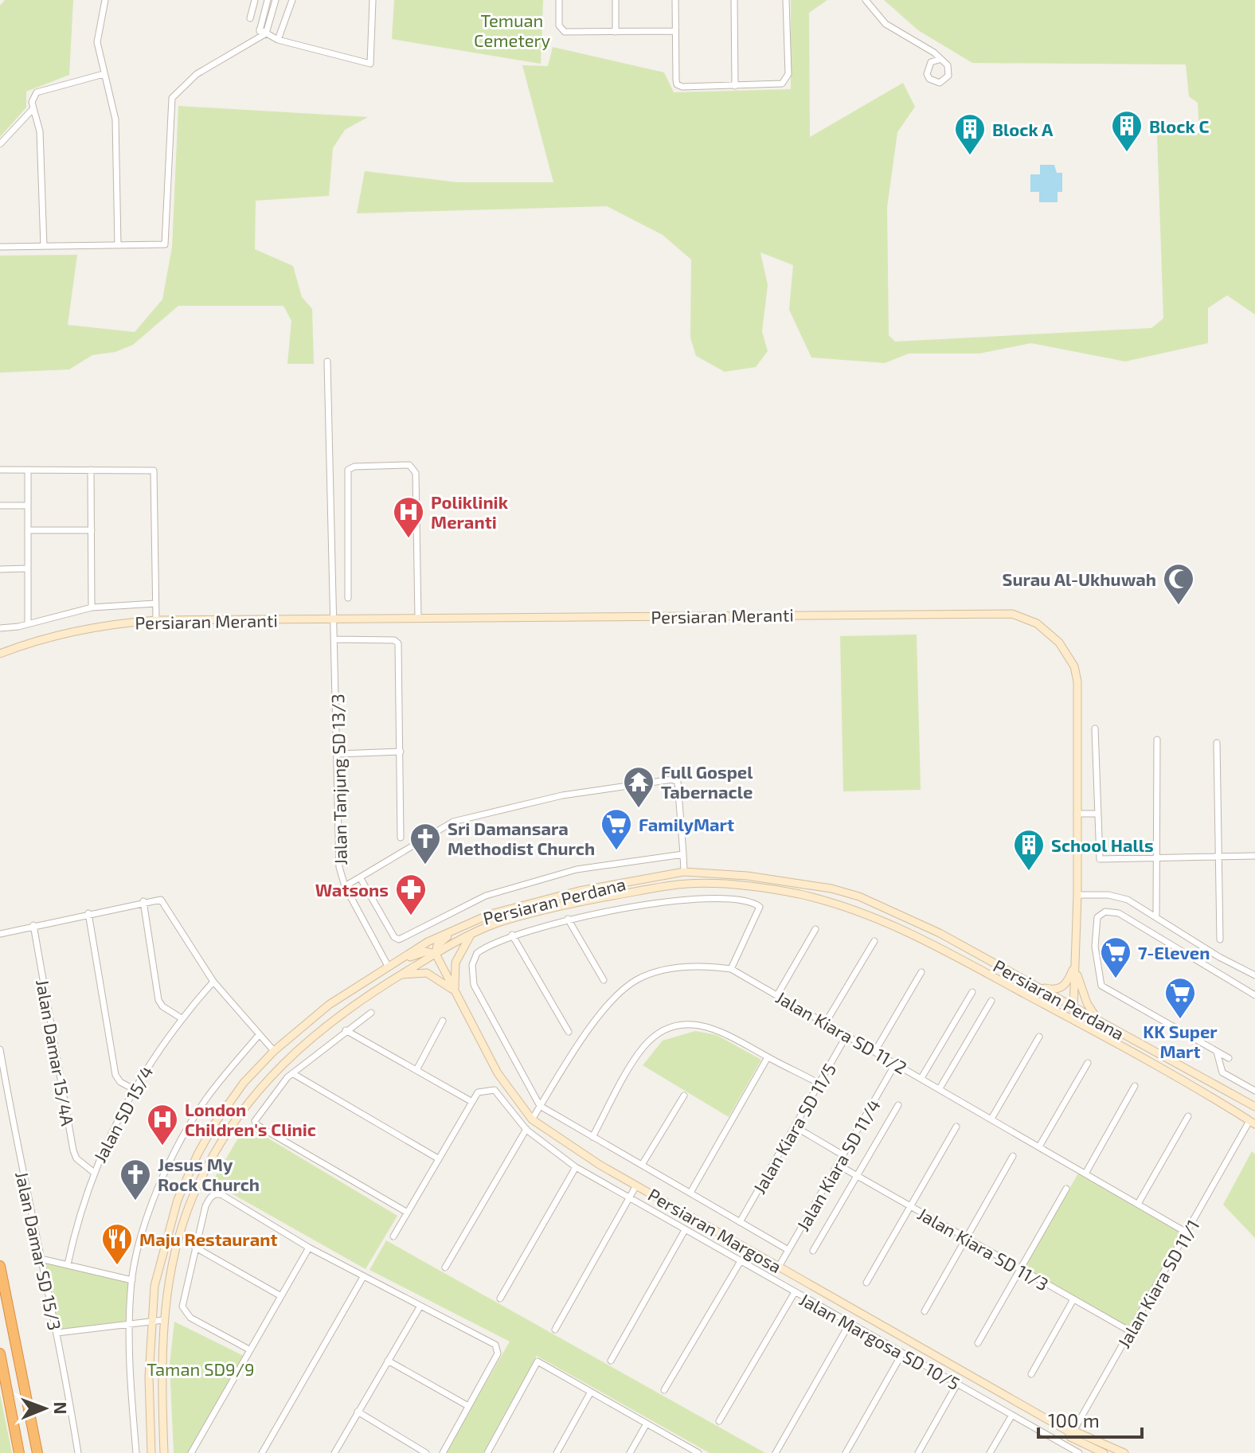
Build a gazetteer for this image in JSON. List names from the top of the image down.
{
  "streets": {
    "main road": ["Persiaran Meranti", "Persiaran Perdana", "Persiaran Margosa"],
    "street": [
      "Jalan Tanjung SD 13/3",
      "Jalan Kiara SD 11/2",
      "Jalan Damar 15/4A",
      "Jalan SD 15/4",
      "Jalan Kiara SD 11/5",
      "Jalan Kiara SD 11/4",
      "Jalan Kiara SD 11/3",
      "Jalan Damar SD 15/3",
      "Jalan Kiara SD 11/1",
      "Jalan Margosa SD 10/5"
    ]
  },
  "crossings": [
    ["Persiaran Meranti", "Jalan Tanjung SD 13/3"],
    ["Persiaran Meranti", "Persiaran Perdana"],
    ["Jalan Tanjung SD 13/3", "Persiaran Perdana"],
    ["Persiaran Perdana", "Persiaran Margosa"],
    ["Persiaran Perdana", "Jalan Kiara SD 11/1"],
    ["Jalan Kiara SD 11/2", "Jalan Kiara SD 11/5"],
    ["Jalan Kiara SD 11/2", "Jalan Kiara SD 11/4"],
    ["Jalan Kiara SD 11/2", "Persiaran Margosa"],
    ["Jalan Kiara SD 11/2", "Jalan Kiara SD 11/1"],
    ["Jalan Damar 15/4A", "Jalan SD 15/4"],
    ["Jalan Kiara SD 11/4", "Persiaran Margosa"],
    ["Jalan Kiara SD 11/4", "Jalan Kiara SD 11/3"],
    ["Persiaran Margosa", "Jalan Kiara SD 11/1"],
    ["Jalan Kiara SD 11/3", "Jalan Kiara SD 11/1"],
    ["Jalan Kiara SD 11/1", "Jalan Margosa SD 10/5"]
  ],
  "parks": ["Temuan Cemetery", "Taman SD9/9"],
  "places": {
    "building": ["Block C", "Block A", "School Halls"],
    "hospital": ["Poliklinik Meranti", "London Children's Clinic"],
    "mosque": ["Surau Al-Ukhuwah"],
    "temple": ["Full Gospel Tabernacle"],
    "supermarket": ["FamilyMart", "7-Eleven", "KK Super Mart"],
    "church": ["Sri Damansara Methodist Church", "Jesus My Rock Church"],
    "pharmacy": ["Watsons"],
    "restaurant": ["Maju Restaurant"]
  },
  "scale_bar": "100 m",
  "north": "right"
}
